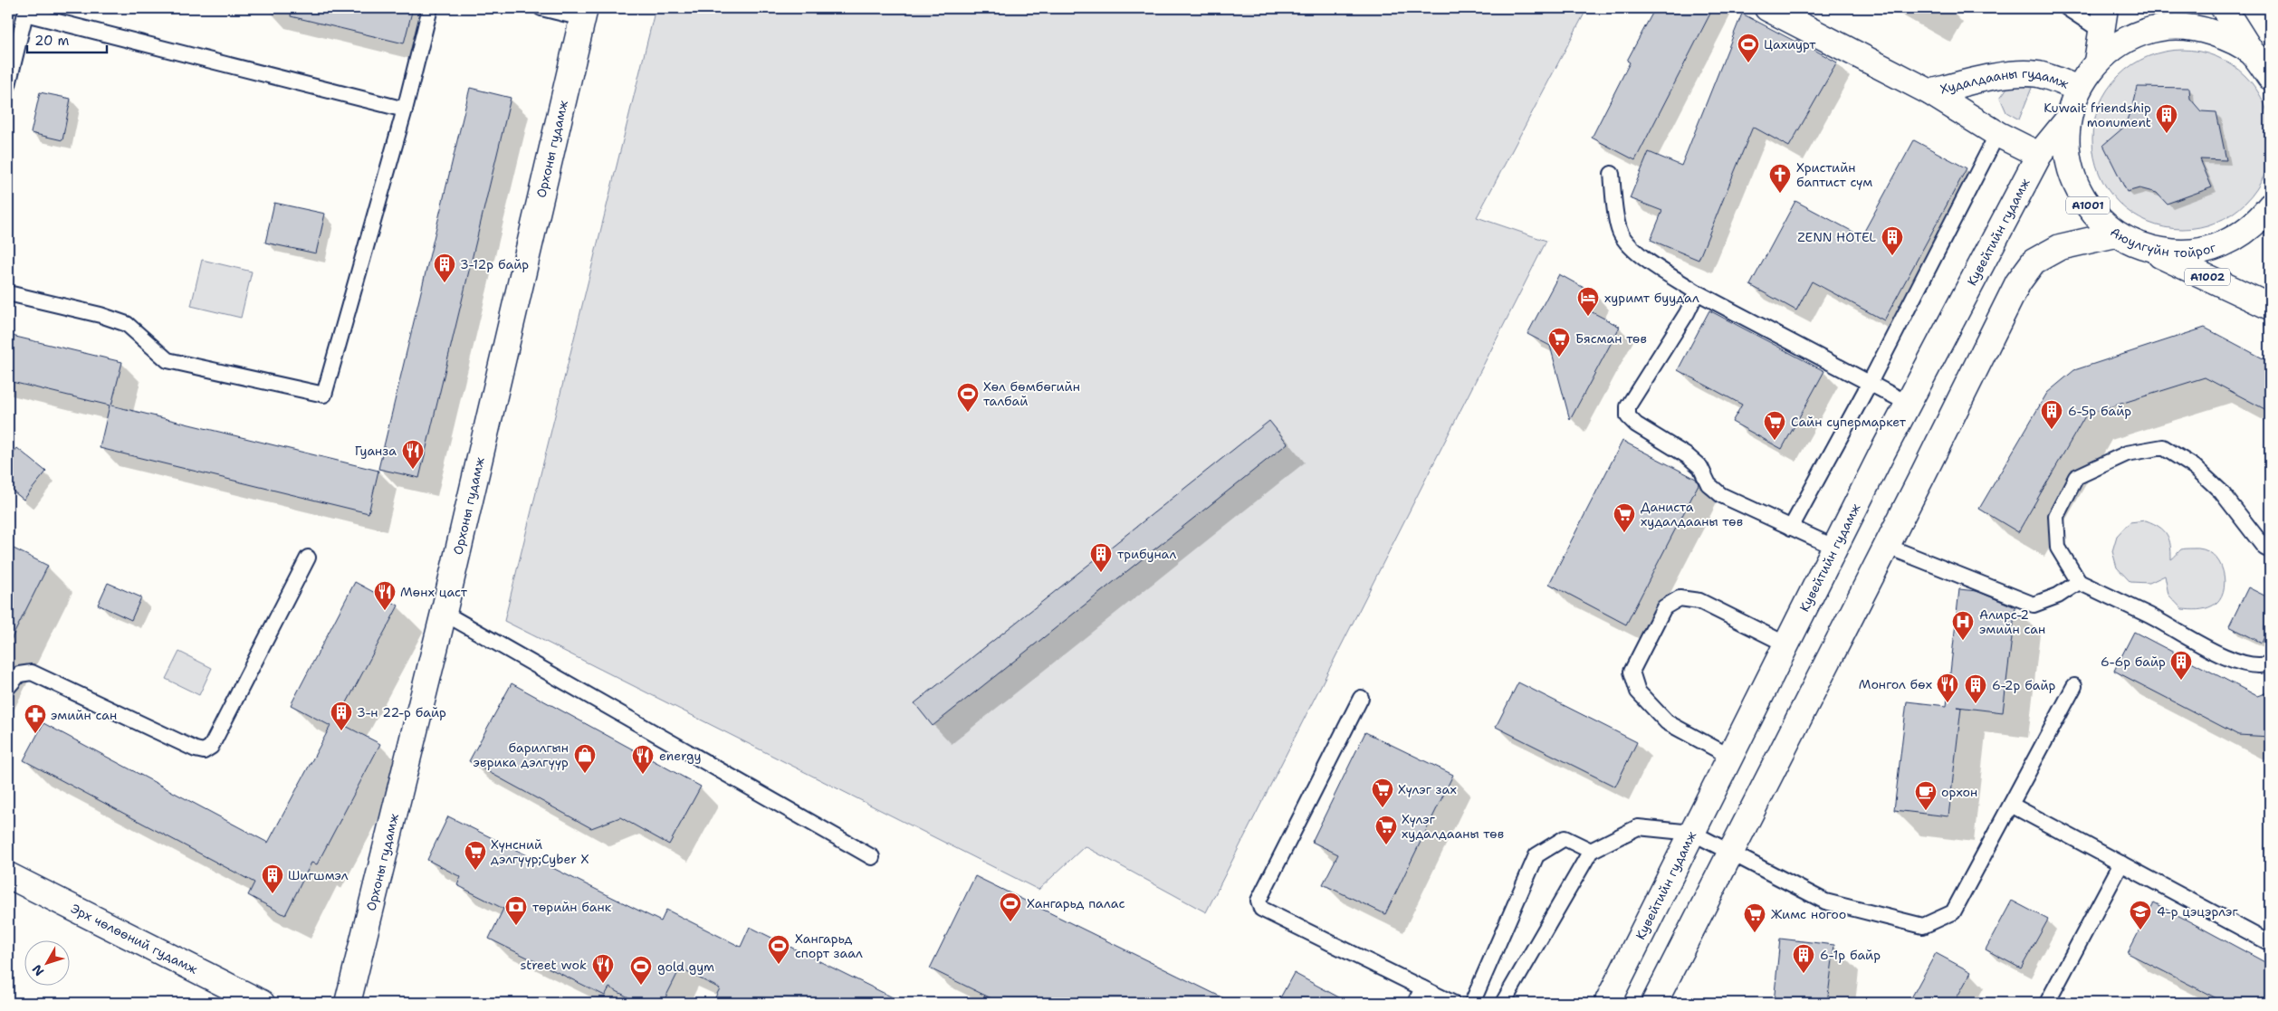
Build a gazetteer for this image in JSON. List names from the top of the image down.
{
  "streets": {
    "main road": [
      "Худалдааны гудамж",
      "Орхоны гудамж",
      "A1001",
      "Кувейтийн гудамж",
      "Аюулгүйн тойрог",
      "A1002",
      "Эрх чөлөөний гудамж"
    ]
  },
  "crossings": [
    ["Худалдааны гудамж", "Кувейтийн гудамж"],
    ["Худалдааны гудамж", "Аюулгүйн тойрог"],
    ["A1001", "Аюулгүйн тойрог"],
    ["Кувейтийн гудамж", "Аюулгүйн тойрог"],
    ["Аюулгүйн тойрог", "A1002"]
  ],
  "places": {
    "sports": [
      "Цахиурт",
      "Хөл бөмбөгийн талбай",
      "Хангарьд палас",
      "Хангарьд спорт заал",
      "gold gym"
    ],
    "building": [
      "Kuwait friendship monument",
      "ZENN HOTEL",
      "3-12р байр",
      "6-5р байр",
      "трибунал",
      "6-6р байр",
      "6-2р байр",
      "3-н 22-р байр",
      "Шигшмэл",
      "6-1р байр"
    ],
    "church": ["Христийн баптист сүм"],
    "hotel": ["хуримт буудал"],
    "supermarket": [
      "Бясман төв",
      "Сайн супермаркет",
      "Даниста худалдааны төв",
      "Хүлэг зах",
      "Хүлэг худалдааны төв",
      "Хүнсний дэлгүүр;Cyber X",
      "Жимс ногоо"
    ],
    "restaurant": [
      "Гуанза",
      "Мөнх цаст",
      "Монгол бөх",
      "energy",
      "street wok"
    ],
    "hospital": ["Aлирс-2 эмийн сан"],
    "pharmacy": ["эмийн сан"],
    "shop": ["барилгын эврика дэлгүүр"],
    "cafe": ["орхон"],
    "bank": ["төрийн банк"],
    "school or university": ["4-р цэцэрлэг"]
  },
  "scale_bar": "20 m",
  "north": "bottom left"
}
